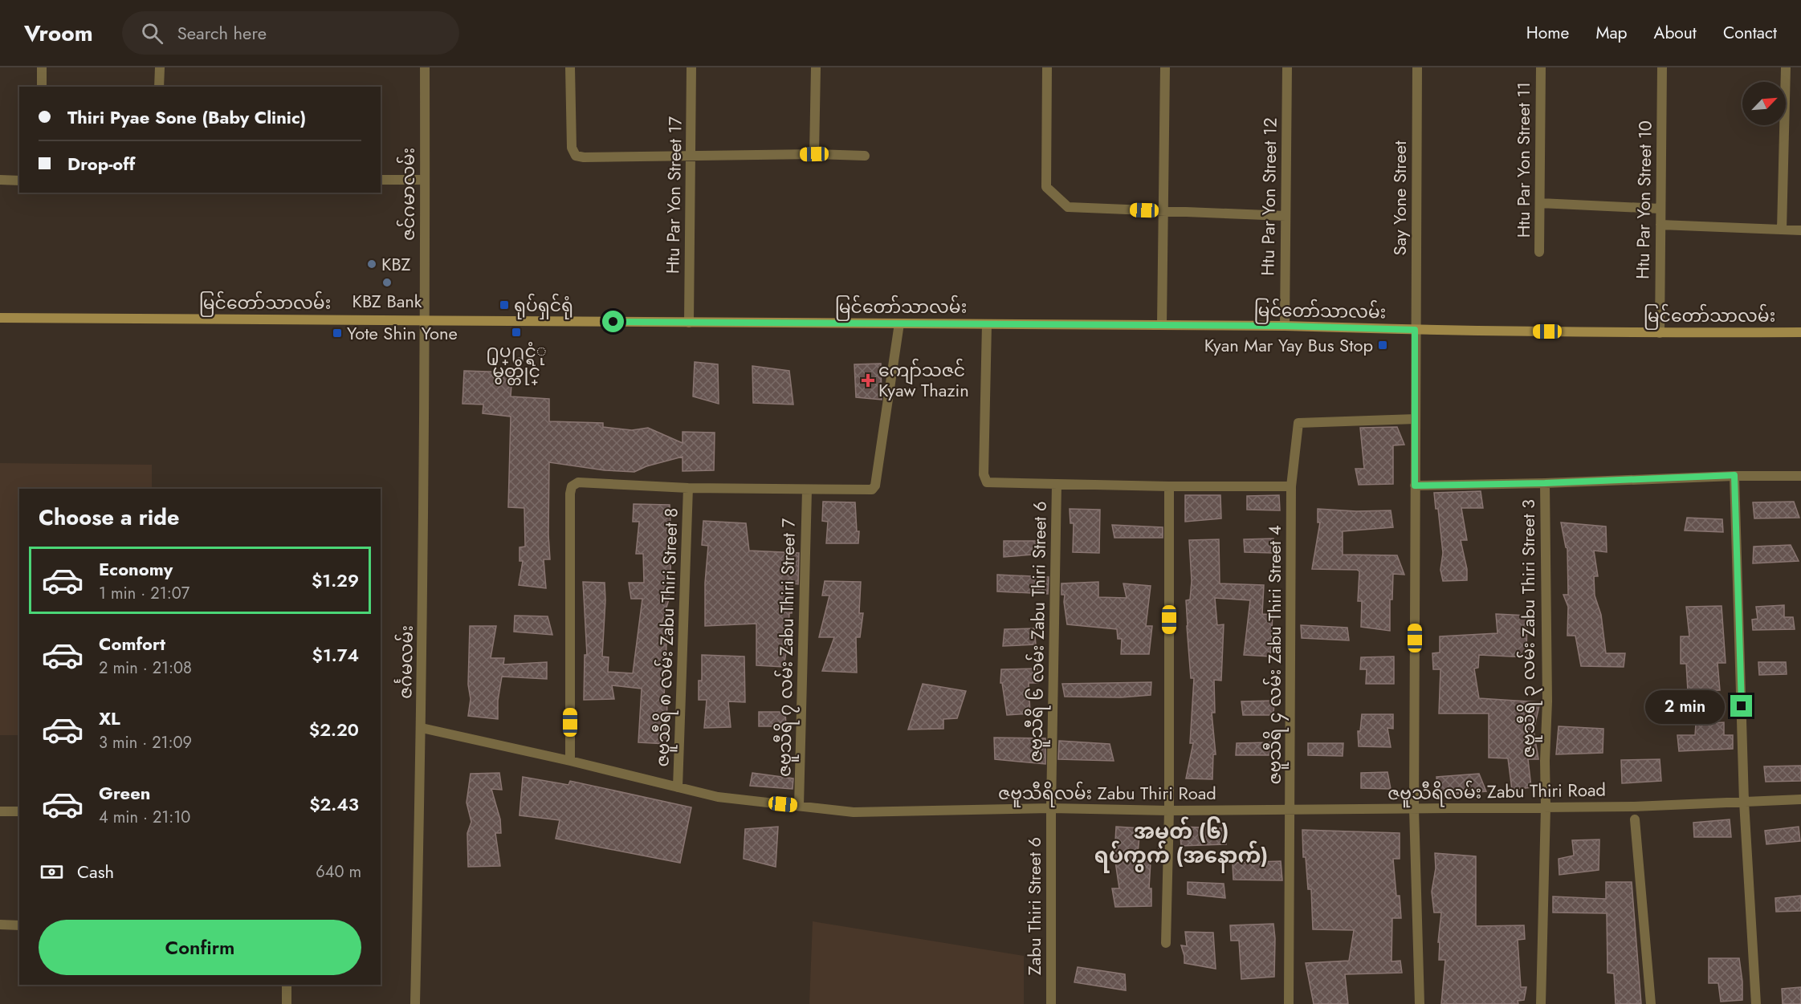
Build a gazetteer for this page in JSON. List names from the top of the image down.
{
  "streets": {
    "main road": ["မြင်တော်သာလမ်း"],
    "street": [
      "Htu Par Yon Street 11",
      "ဇင်ဂမာလမ်း",
      "Htu Par Yon Street 17",
      "Htu Par Yon Street 12",
      "Say Yone Street",
      "Htu Par Yon Street 10",
      "ဇဗူသီရိ ၃ လမ်း Zabu Thiri Street 3",
      "ဇဗူသီရိ ၆ လမ်း Zabu Thiri Street 6",
      "ဇဗူသီရိ ၈ လမ်း Zabu Thiri Street 8",
      "ဇဗူသီရိ ၇ လမ်း Zabu Thiri Street 7",
      "ဇဗူသီရိ ၄ လမ်း Zabu Thiri Street 4",
      "ဇင်္ဂမလမ်း",
      "ဇဗူသီရိလမ်း Zabu Thiri Road",
      "Zabu Thiri Street 6"
    ]
  },
  "crossings": [
    ["ဇင်ဂမာလမ်း", "မြင်တော်သာလမ်း"],
    ["ဇင်ဂမာလမ်း", "ဇင်္ဂမလမ်း"],
    ["Htu Par Yon Street 17", "မြင်တော်သာလမ်း"],
    ["Htu Par Yon Street 12", "မြင်တော်သာလမ်း"],
    ["Say Yone Street", "မြင်တော်သာလမ်း"],
    ["Say Yone Street", "ဇဗူသီရိ ၄ လမ်း Zabu Thiri Street 4"],
    ["Say Yone Street", "ဇဗူသီရိလမ်း Zabu Thiri Road"],
    ["Htu Par Yon Street 10", "မြင်တော်သာလမ်း"],
    ["မြင်တော်သာလမ်း", "ဇင်္ဂမလမ်း"],
    ["ဇဗူသီရိ ၃ လမ်း Zabu Thiri Street 3", "ဇဗူသီရိလမ်း Zabu Thiri Road"],
    ["ဇဗူသီရိ ၆ လမ်း Zabu Thiri Street 6", "ဇဗူသီရိလမ်း Zabu Thiri Road"],
    ["ဇဗူသီရိ ၆ လမ်း Zabu Thiri Street 6", "Zabu Thiri Street 6"],
    ["ဇဗူသီရိ ၈ လမ်း Zabu Thiri Street 8", "ဇဗူသီရိလမ်း Zabu Thiri Road"],
    ["ဇဗူသီရိ ၇ လမ်း Zabu Thiri Street 7", "ဇဗူသီရိလမ်း Zabu Thiri Road"],
    ["ဇဗူသီရိ ၄ လမ်း Zabu Thiri Street 4", "ဇဗူသီရိလမ်း Zabu Thiri Road"],
    ["ဇင်္ဂမလမ်း", "ဇဗူသီရိလမ်း Zabu Thiri Road"],
    ["ဇဗူသီရိလမ်း Zabu Thiri Road", "Zabu Thiri Street 6"]
  ],
  "districts": ["အမှတ် (၆) ရပ်ကွက် (အနောက်)"],
  "places": {
    "other": ["KBZ", "KBZ Bank"],
    "transit": [
      "ရုပ်ရှင်ရုံ",
      "႐ုပ္႐ွင္ရံု မွတ္တိုင္",
      "Yote Shin Yone",
      "Kyan Mar Yay Bus Stop"
    ],
    "health": ["ကျော်သဇင် Kyaw Thazin"]
  },
  "north": "top right",
  "page": {
    "header": "Vroom",
    "search": "Search here",
    "nav": [
      "Home",
      "Map",
      "About",
      "Contact"
    ],
    "banner": ["Thiri Pyae Sone (Baby Clinic)", "Drop-off"],
    "heading": "Choose a ride",
    "list": [
      {
        "name": "Economy",
        "note": "1 min · 21:07",
        "value": "$1.29"
      },
      {
        "name": "Comfort",
        "note": "2 min · 21:08",
        "value": "$1.74"
      },
      {
        "name": "XL",
        "note": "3 min · 21:09",
        "value": "$2.20"
      },
      {
        "name": "Green",
        "note": "4 min · 21:10",
        "value": "$2.43"
      }
    ],
    "bubble": "2 min",
    "pay": ["Cash", "640 m"],
    "buttons": "Confirm"
  }
}
